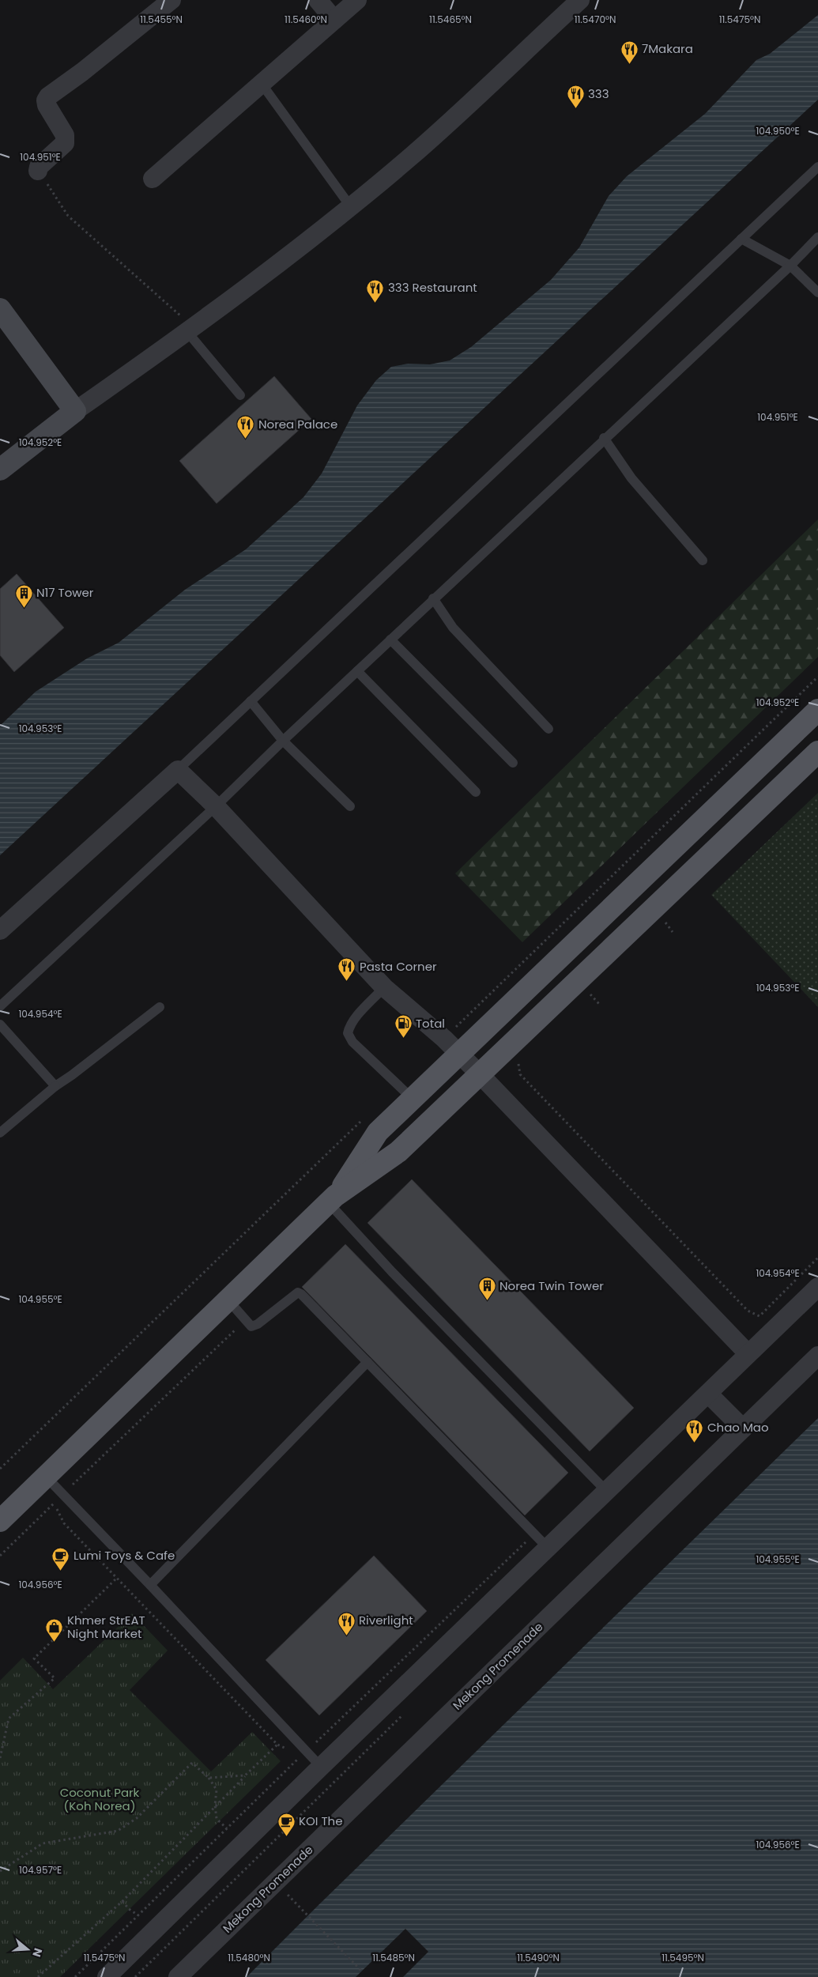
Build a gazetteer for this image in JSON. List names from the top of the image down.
{
  "streets": {
    "street": ["Mekong Promenade"]
  },
  "parks": ["Coconut Park (Koh Norea)"],
  "places": {
    "restaurant": [
      "7Makara",
      "333",
      "333 Restaurant",
      "Norea Palace",
      "Pasta Corner",
      "Chao Mao",
      "Riverlight"
    ],
    "building": ["N17 Tower", "Norea Twin Tower"],
    "fuel station": ["Total"],
    "cafe": ["Lumi Toys & Cafe", "KOI The"],
    "shop": ["Khmer StrEAT Night Market"]
  },
  "north": "right",
  "coordinates": [
    "11.5455°N",
    "11.5460°N",
    "11.5465°N",
    "11.5470°N",
    "11.5475°N",
    "104.950°E",
    "104.951°E",
    "104.952°E",
    "104.953°E",
    "104.954°E",
    "104.955°E",
    "104.956°E",
    "104.957°E",
    "11.5480°N",
    "11.5485°N",
    "11.5490°N",
    "11.5495°N"
  ]
}
